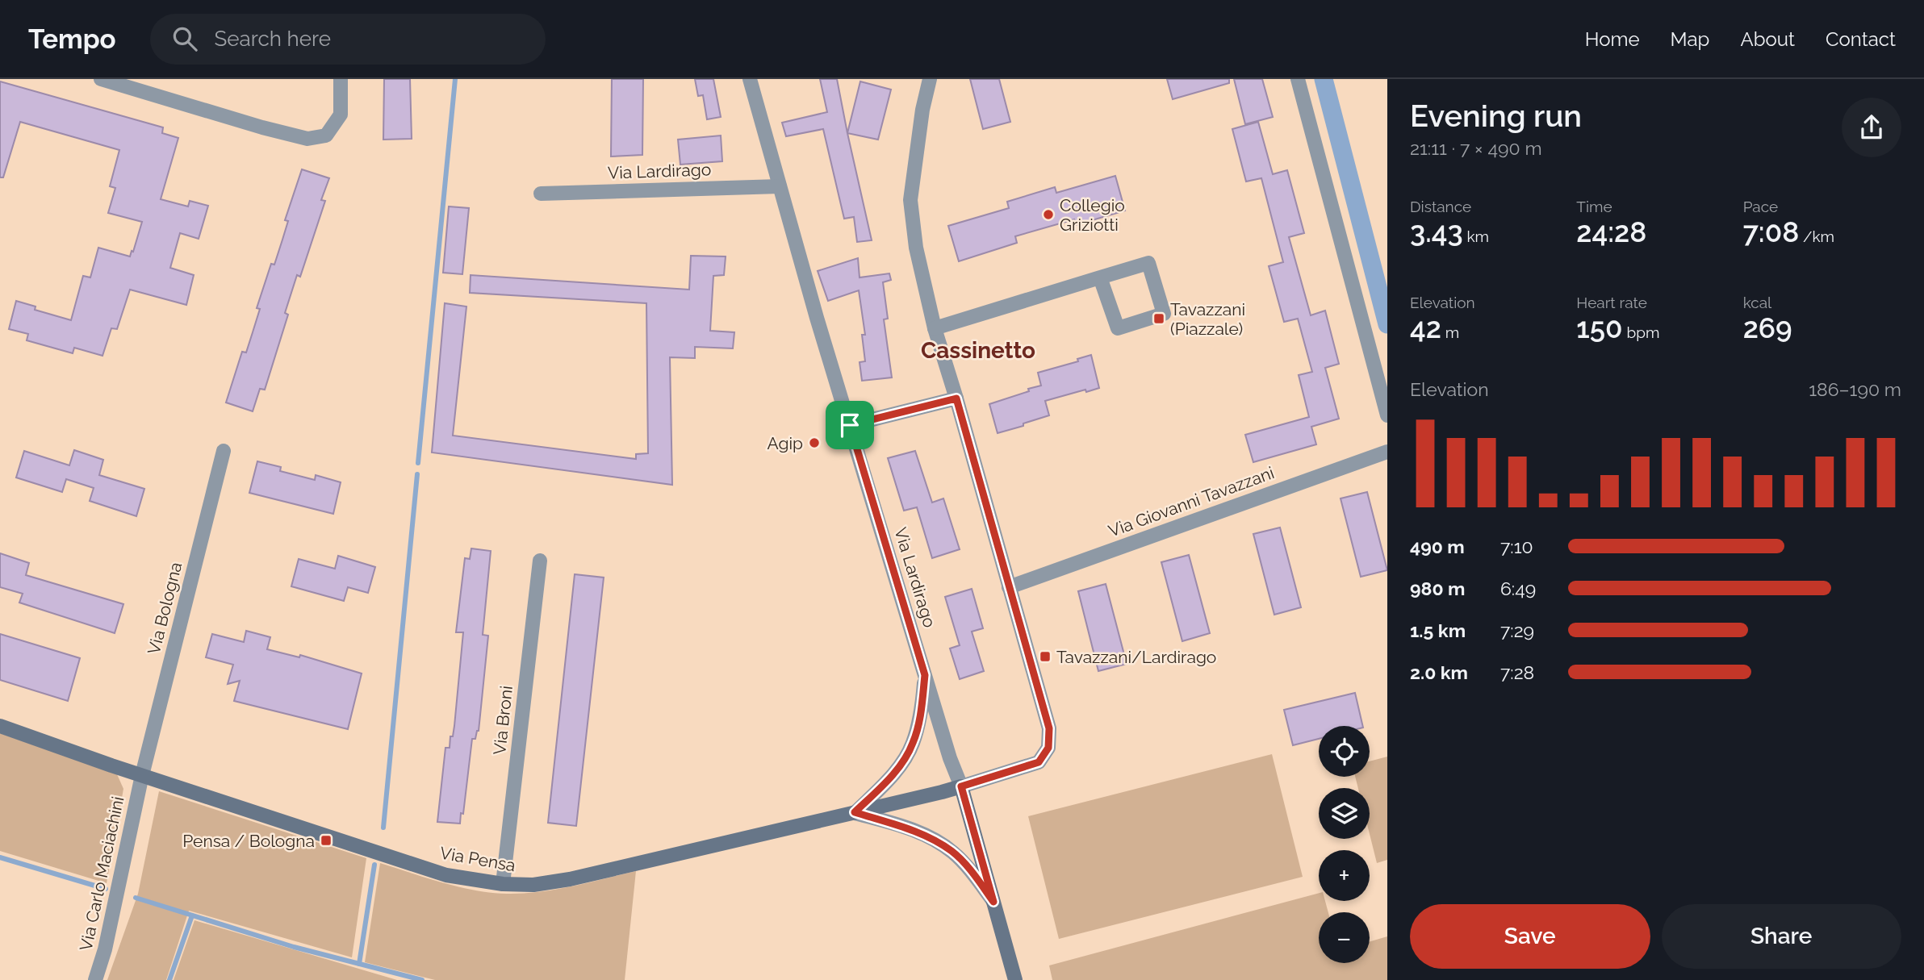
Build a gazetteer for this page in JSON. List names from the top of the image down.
{
  "streets": {
    "street": [
      "Via Lardirago",
      "Via Giovanni Tavazzani",
      "Via Bologna",
      "Via Broni",
      "Via Pensa",
      "Via Carlo Maciachini"
    ]
  },
  "crossings": [
    ["Via Lardirago", "Via Pensa"],
    ["Via Bologna", "Via Pensa"],
    ["Via Bologna", "Via Carlo Maciachini"],
    ["Via Broni", "Via Pensa"],
    ["Via Pensa", "Via Carlo Maciachini"]
  ],
  "districts": ["Cassinetto"],
  "places": {
    "other": ["Collegio Griziotti", "Agip"],
    "transit": ["Tavazzani (Piazzale)", "Tavazzani/Lardirago", "Pensa / Bologna"]
  },
  "page": {
    "header": "Tempo",
    "search": "Search here",
    "nav": [
      "Home",
      "Map",
      "About",
      "Contact"
    ],
    "heading": ["Evening run", "21:11 · 7 × 490 m"],
    "stats": [
      ["Distance", "3.43 km"],
      ["Time", "24:28"],
      ["Pace", "7:08 /km"],
      ["Elevation", "42 m"],
      ["Heart rate", "150 bpm"],
      ["kcal", "269"]
    ],
    "chart": ["Elevation", "186–190 m"],
    "list": [
      {
        "name": "490 m",
        "note": "7:10"
      },
      {
        "name": "980 m",
        "note": "6:49"
      },
      {
        "name": "1.5 km",
        "note": "7:29"
      },
      {
        "name": "2.0 km",
        "note": "7:28"
      }
    ],
    "map_buttons": ["+", "−"],
    "buttons": ["Save", "Share"]
  }
}
